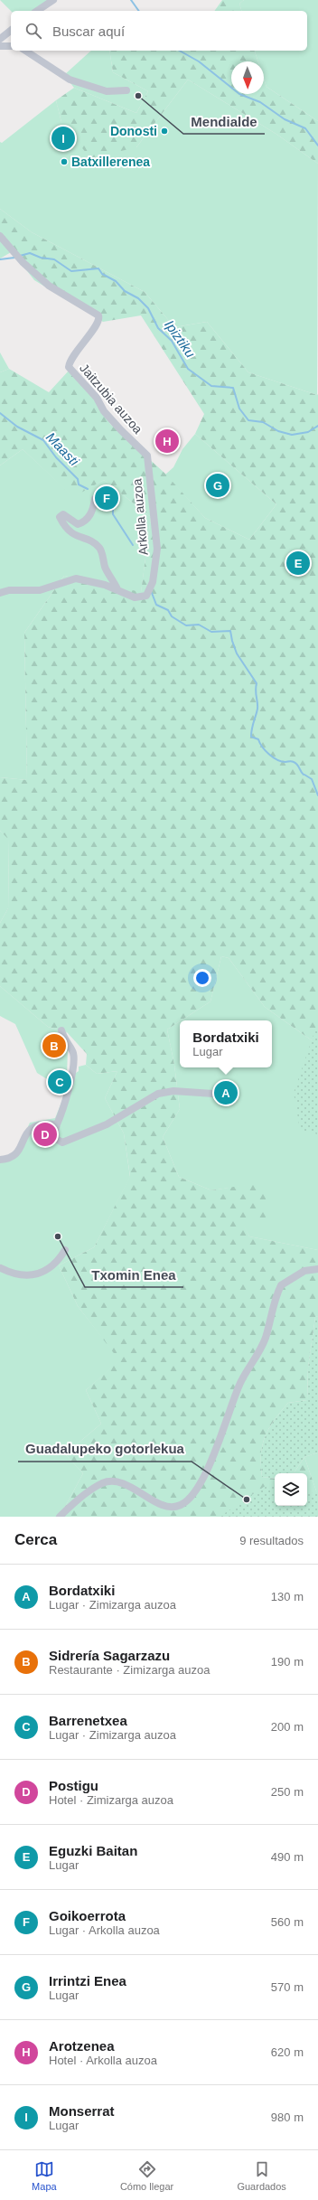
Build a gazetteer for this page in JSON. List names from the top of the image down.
{
  "streets": {
    "street": ["Jaitzubia auzoa", "Arkolla auzoa"]
  },
  "crossings": [
    ["Jaitzubia auzoa", "Arkolla auzoa"]
  ],
  "water": ["Ipiztiku", "Maasti"],
  "places": [
    "Mendialde",
    "Donosti",
    "Batxillerenea",
    "Txomin Enea",
    "Guadalupeko gotorlekua"
  ],
  "north": "bottom",
  "page": {
    "search": "Buscar aquí",
    "pins": [
      "I",
      "H",
      "G",
      "F",
      "E",
      "B",
      "C",
      "A",
      "D"
    ],
    "popup": ["Bordatxiki", "Lugar"],
    "heading": ["Cerca", "9 resultados"],
    "list": [
      {
        "mark": "A",
        "name": "Bordatxiki",
        "note": "Lugar · Zimizarga auzoa",
        "value": "130 m"
      },
      {
        "mark": "B",
        "name": "Sidrería Sagarzazu",
        "note": "Restaurante · Zimizarga auzoa",
        "value": "190 m"
      },
      {
        "mark": "C",
        "name": "Barrenetxea",
        "note": "Lugar · Zimizarga auzoa",
        "value": "200 m"
      },
      {
        "mark": "D",
        "name": "Postigu",
        "note": "Hotel · Zimizarga auzoa",
        "value": "250 m"
      },
      {
        "mark": "E",
        "name": "Eguzki Baitan",
        "note": "Lugar",
        "value": "490 m"
      },
      {
        "mark": "F",
        "name": "Goikoerrota",
        "note": "Lugar · Arkolla auzoa",
        "value": "560 m"
      },
      {
        "mark": "G",
        "name": "Irrintzi Enea",
        "note": "Lugar",
        "value": "570 m"
      },
      {
        "mark": "H",
        "name": "Arotzenea",
        "note": "Hotel · Arkolla auzoa",
        "value": "620 m"
      },
      {
        "mark": "I",
        "name": "Monserrat",
        "note": "Lugar",
        "value": "980 m"
      }
    ],
    "nav": ["Mapa", "Cómo llegar", "Guardados"]
  }
}
